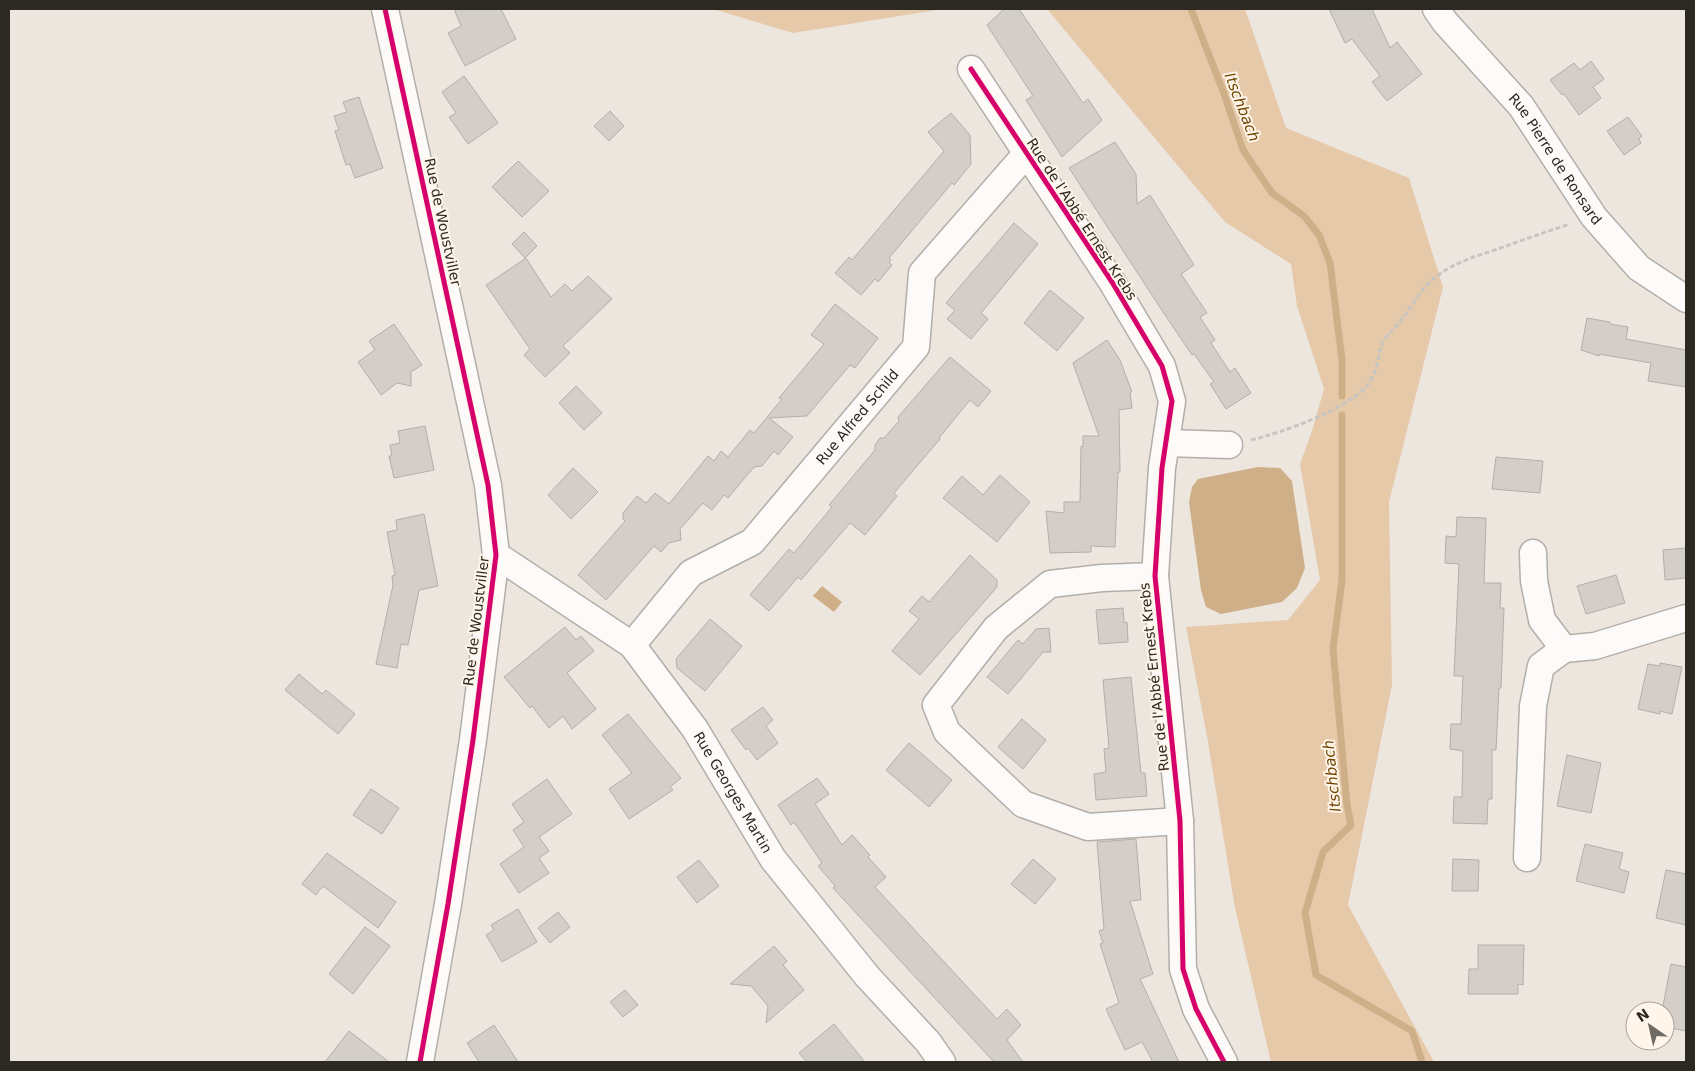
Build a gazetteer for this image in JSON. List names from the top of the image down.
{
  "streets": {
    "street": [
      "Rue Pierre de Ronsard",
      "Rue de l'Abbé Ernest Krebs",
      "Rue de Woustviller",
      "Rue Alfred Schild",
      "Rue Georges Martin"
    ]
  },
  "crossings": [
    ["Rue de l'Abbé Ernest Krebs", "Rue Alfred Schild"],
    ["Rue de Woustviller", "Rue Georges Martin"],
    ["Rue Alfred Schild", "Rue Georges Martin"]
  ],
  "water": ["Itschbach"],
  "north": "top left"
}
